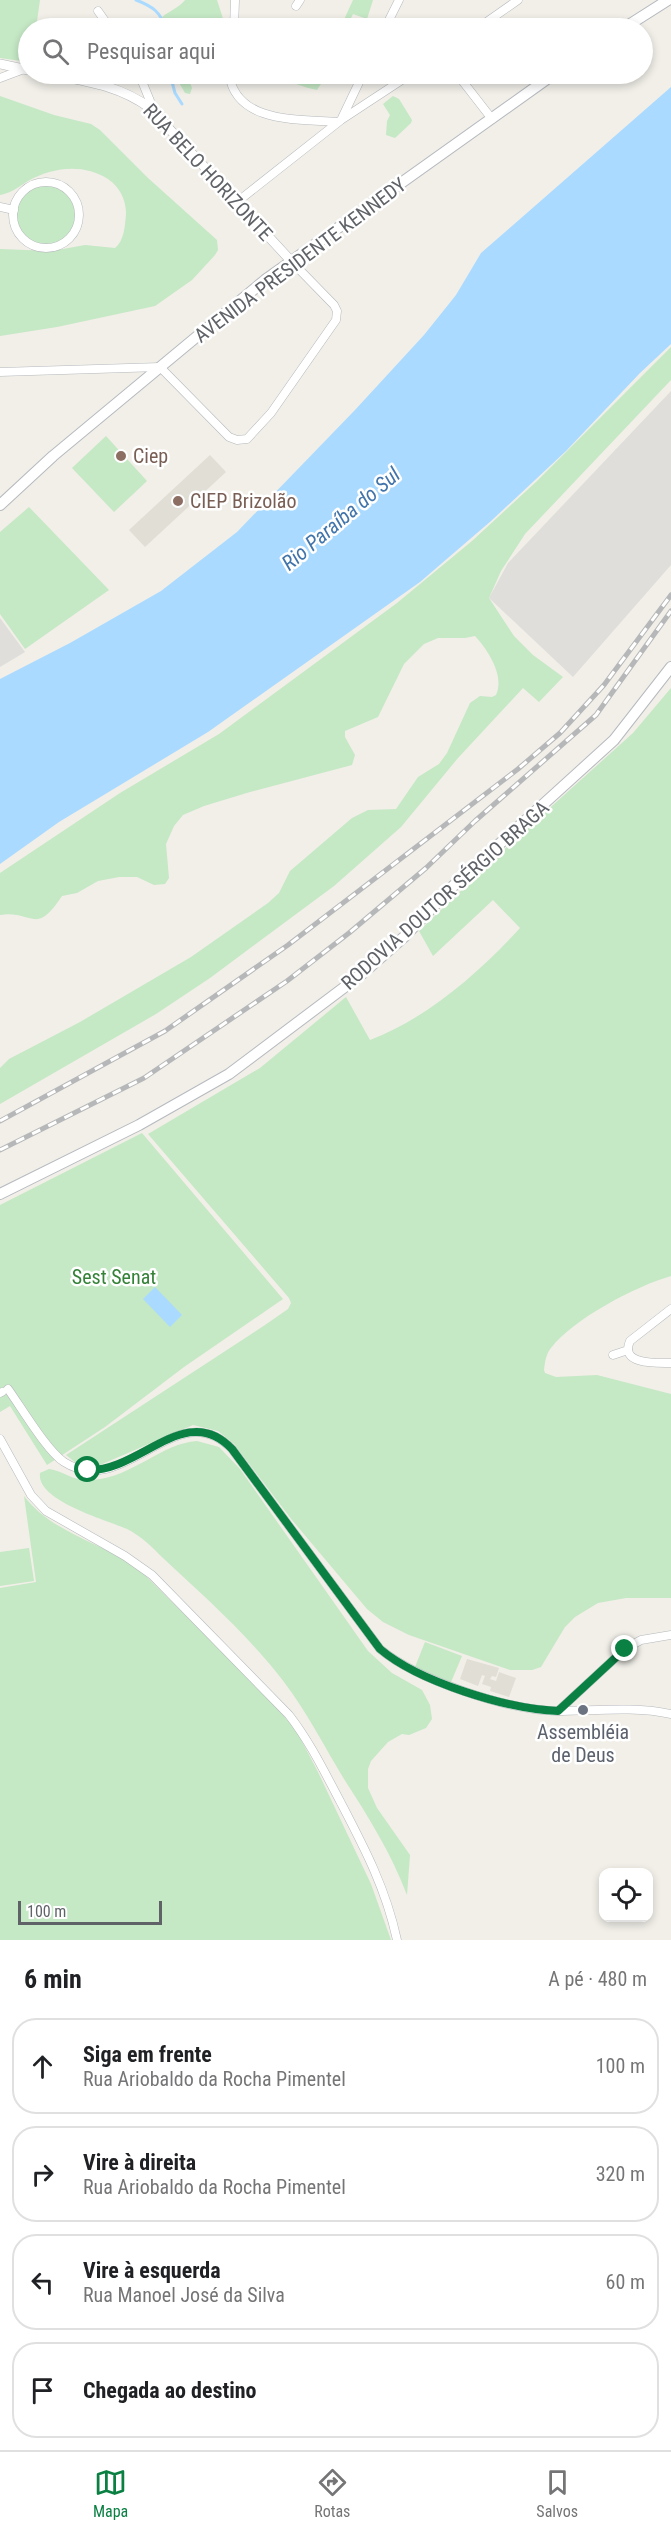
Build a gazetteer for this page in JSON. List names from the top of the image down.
{
  "streets": {
    "main road": ["AVENIDA PRESIDENTE KENNEDY", "RODOVIA DOUTOR SÉRGIO BRAGA"],
    "street": ["RUA BELO HORIZONTE"]
  },
  "crossings": [
    ["RUA BELO HORIZONTE", "AVENIDA PRESIDENTE KENNEDY"]
  ],
  "water": ["Rio Paraíba do Sul"],
  "parks": ["Sest Senat"],
  "places": ["Ciep", "CIEP Brizolão", "Assembléia de Deus"],
  "scale_bar": "100 m",
  "page": {
    "search": "Pesquisar aqui",
    "scale": "100 m",
    "heading": ["6 min", "A pé · 480 m"],
    "list": [
      ["Siga em frente", "Rua Ariobaldo da Rocha Pimentel", "100 m"],
      ["Vire à direita", "Rua Ariobaldo da Rocha Pimentel", "320 m"],
      ["Vire à esquerda", "Rua Manoel José da Silva", "60 m"],
      "Chegada ao destino"
    ],
    "nav": ["Mapa", "Rotas", "Salvos"]
  }
}
